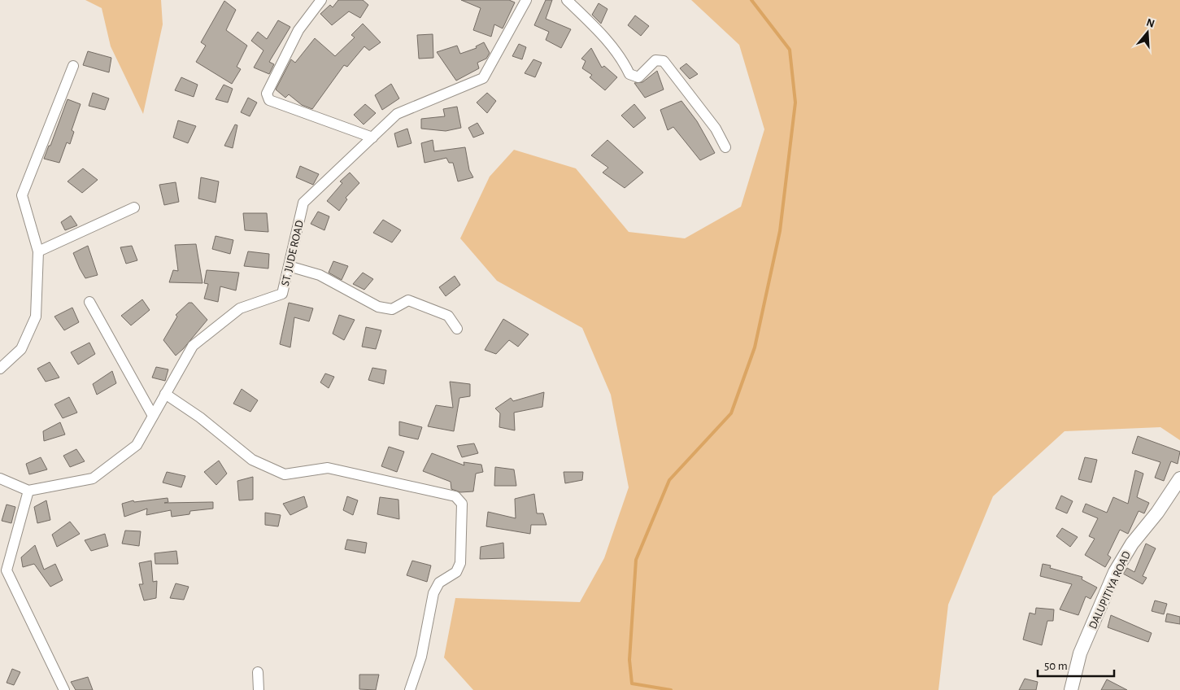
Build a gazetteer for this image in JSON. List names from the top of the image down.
{
  "streets": {
    "street": ["ST. JUDE ROAD", "DALUPITIYA ROAD"]
  },
  "scale_bar": "50 m",
  "north": "top"
}
